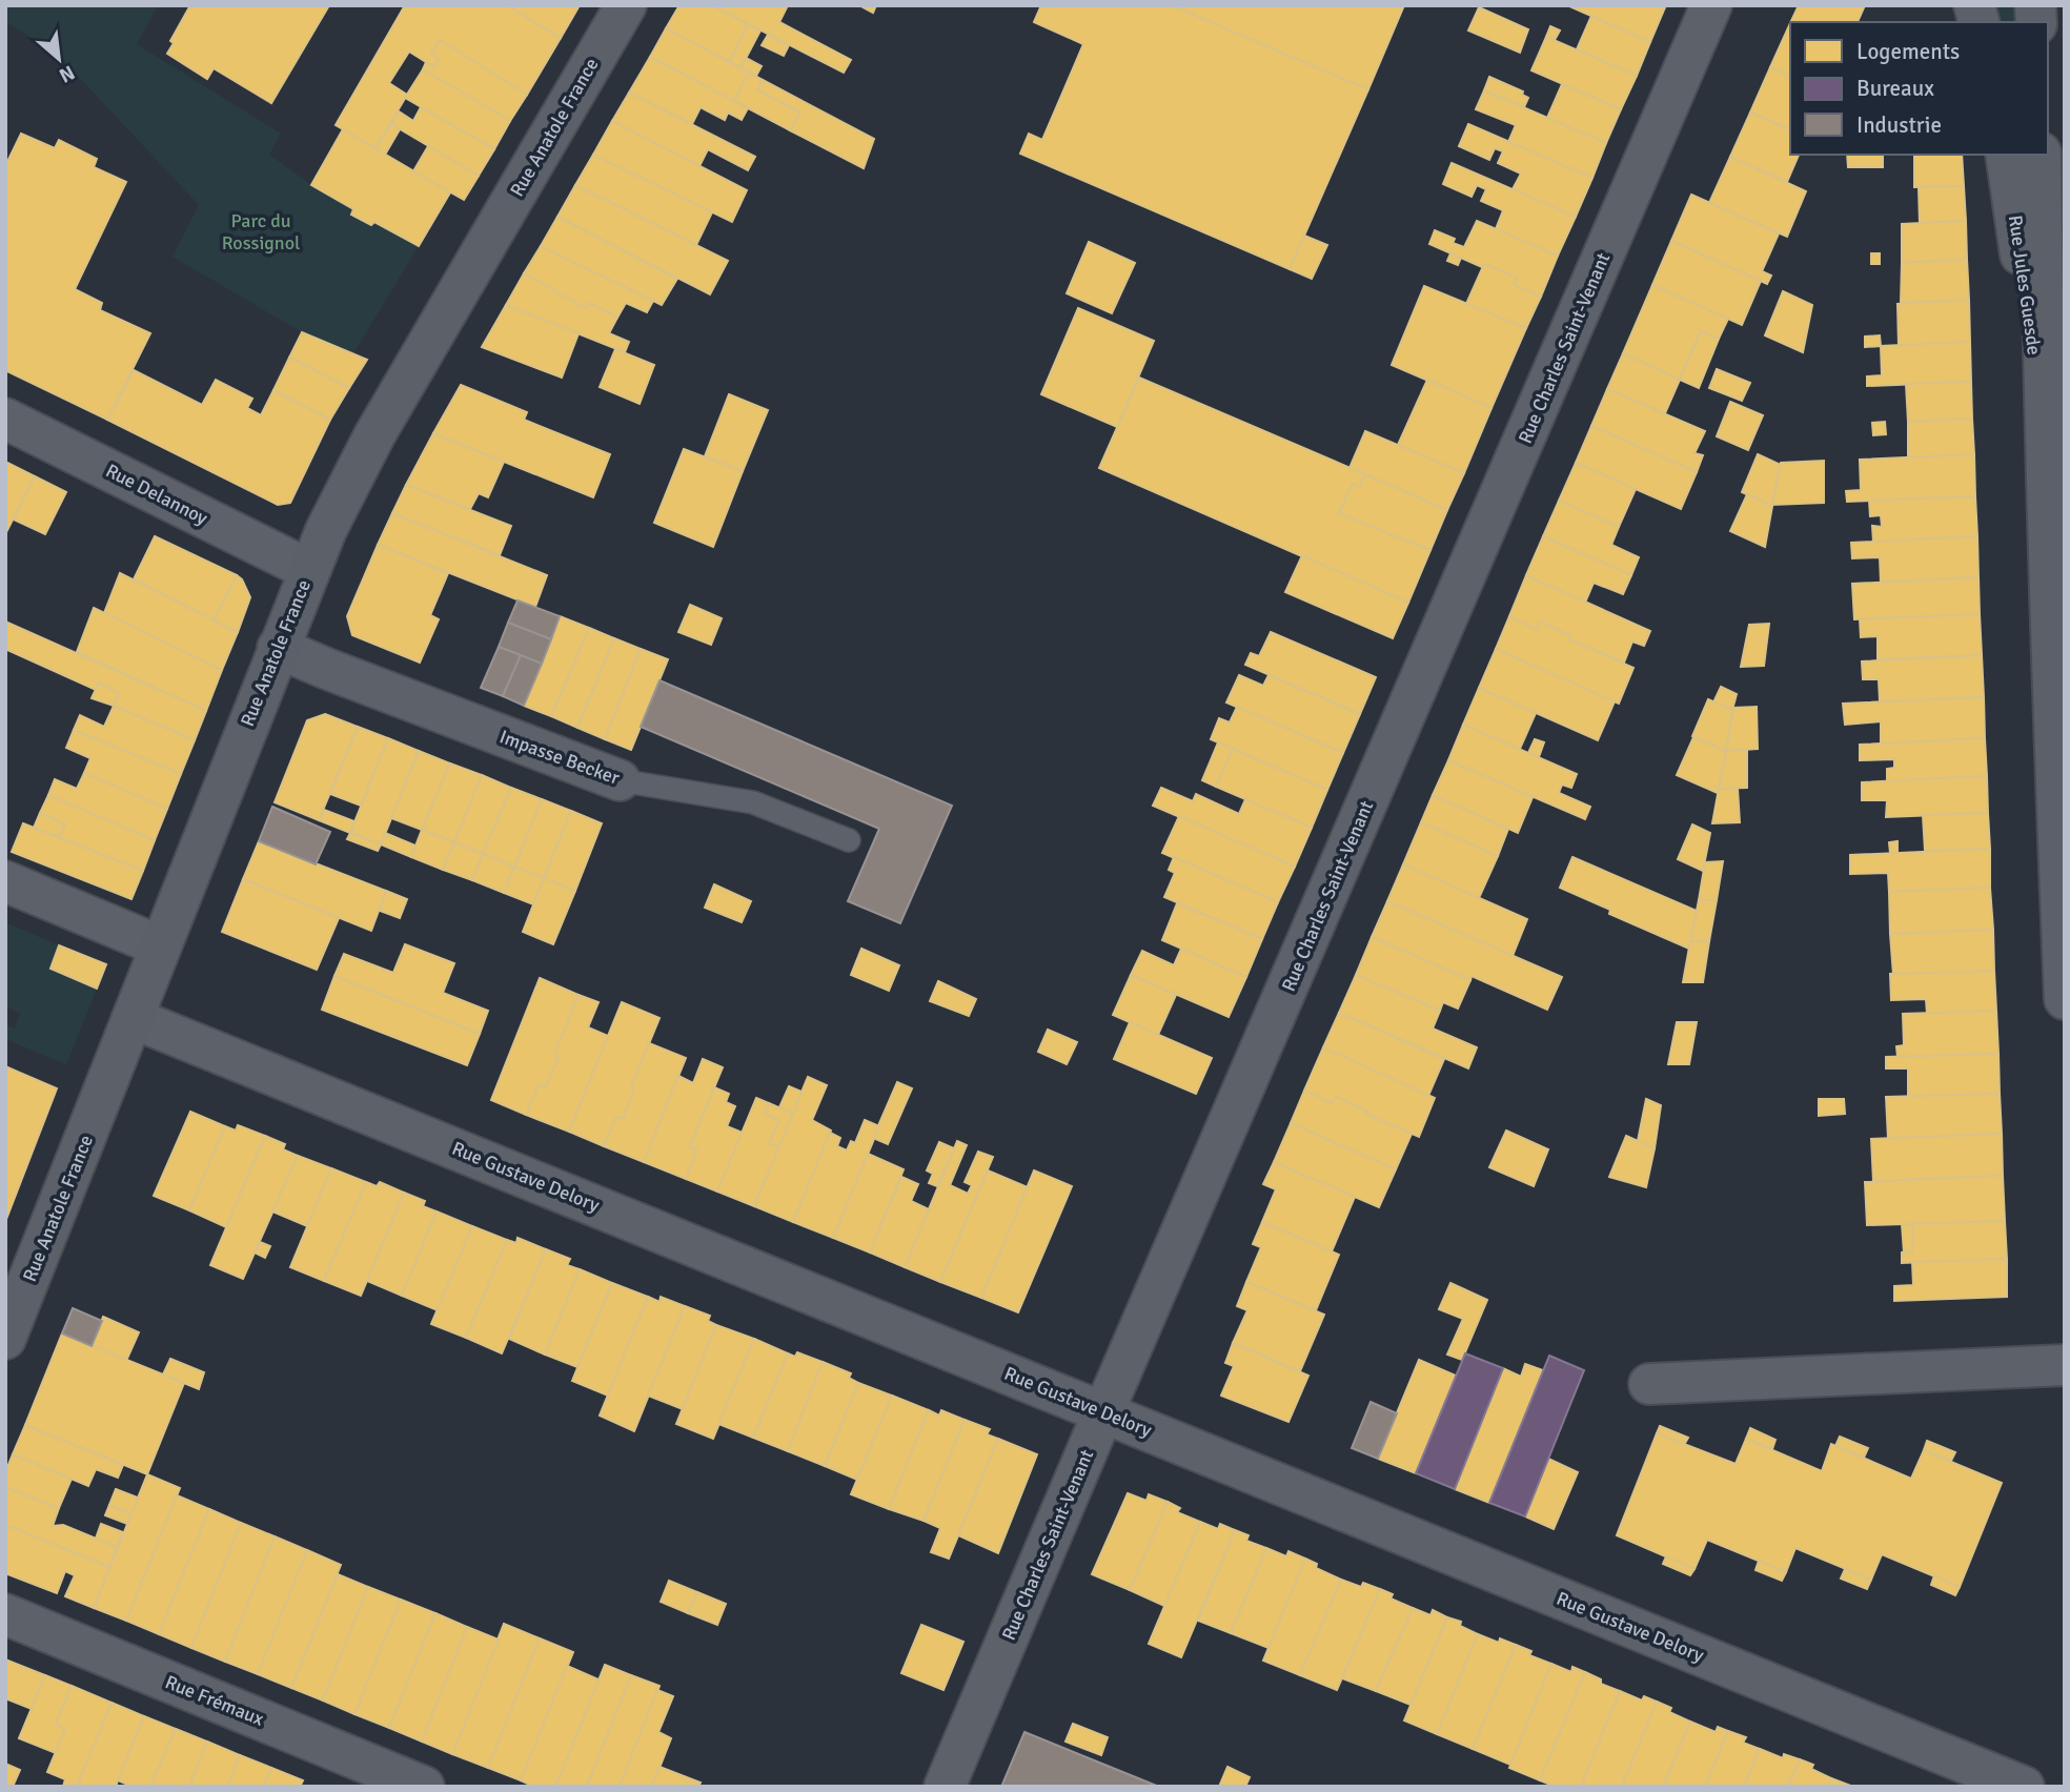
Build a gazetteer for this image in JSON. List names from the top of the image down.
{
  "streets": {
    "street": [
      "Rue Anatole France",
      "Rue Jules Guesde",
      "Rue Charles Saint-Venant",
      "Rue Delannoy",
      "Impasse Becker",
      "Rue Gustave Delory",
      "Rue Frémaux"
    ]
  },
  "crossings": [
    ["Rue Anatole France", "Rue Delannoy"],
    ["Rue Anatole France", "Impasse Becker"],
    ["Rue Anatole France", "Rue Gustave Delory"],
    ["Rue Charles Saint-Venant", "Rue Gustave Delory"]
  ],
  "parks": ["Parc du Rossignol"],
  "legend": ["Logements", "Bureaux", "Industrie"],
  "north": "bottom right"
}
